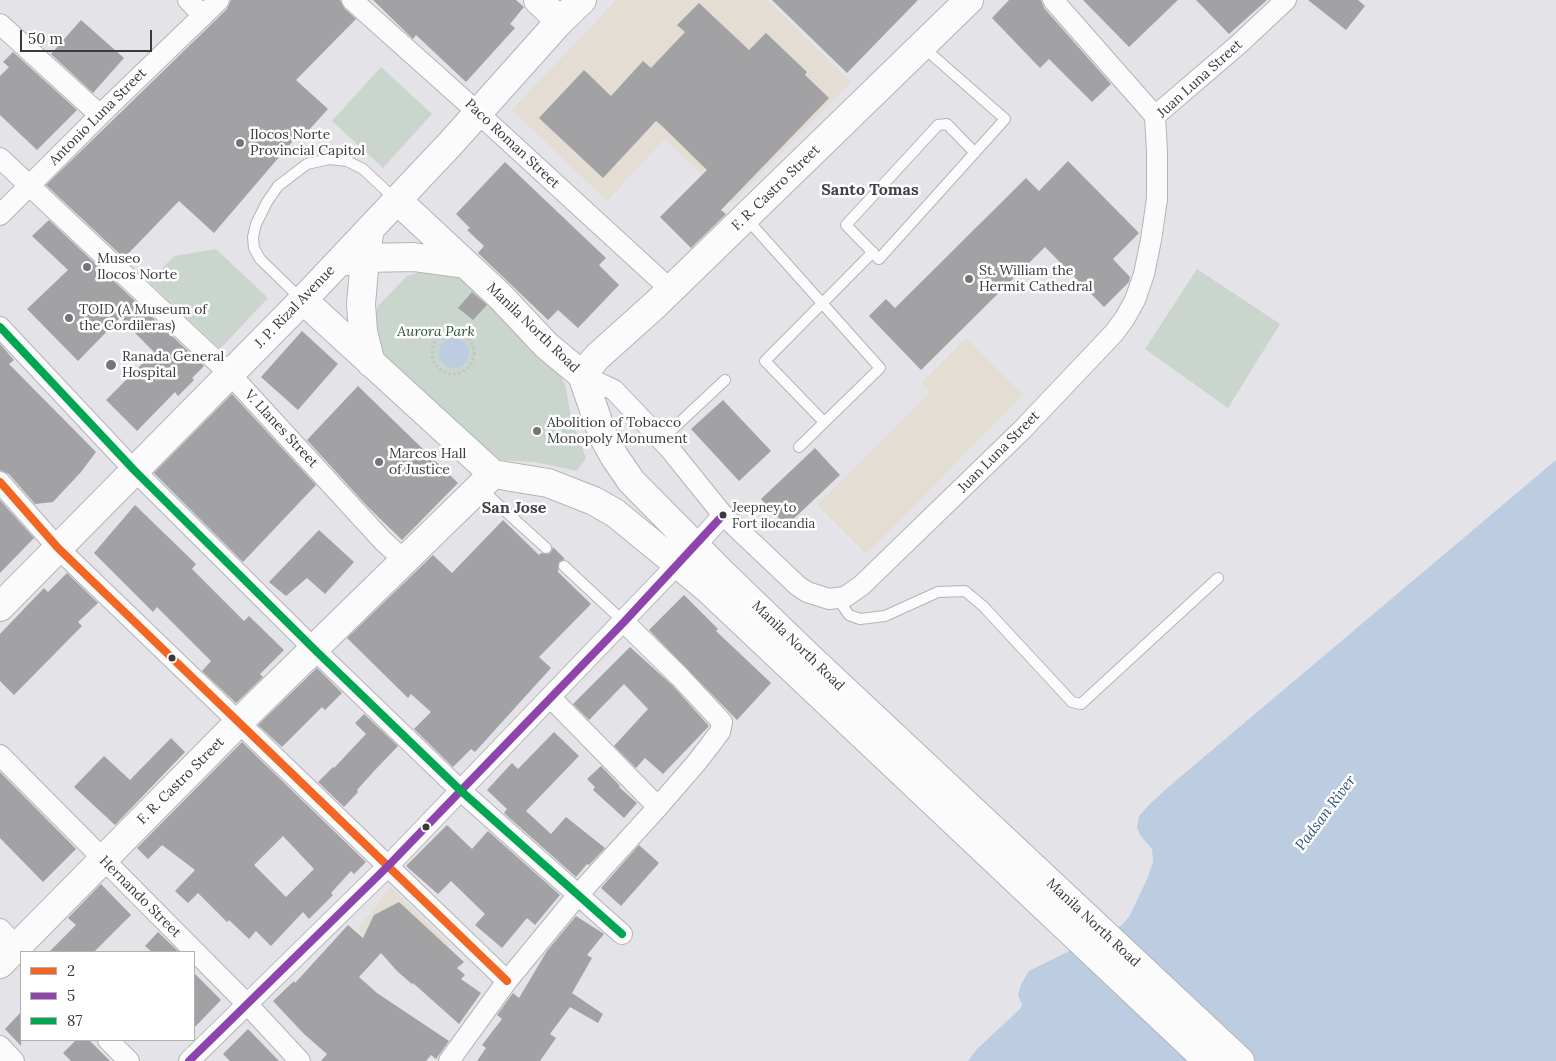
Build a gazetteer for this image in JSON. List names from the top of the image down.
{
  "streets": {
    "main road": ["F. R. Castro Street", "J. P. Rizal Avenue", "Manila North Road"],
    "street": [
      "Juan Luna Street",
      "Antonio Luna Street",
      "Paco Roman Street",
      "V. Llanes Street",
      "Hernando Street"
    ]
  },
  "crossings": [
    ["Antonio Luna Street", "V. Llanes Street"],
    ["Paco Roman Street", "F. R. Castro Street"],
    ["Paco Roman Street", "J. P. Rizal Avenue"],
    ["F. R. Castro Street", "Manila North Road"],
    ["F. R. Castro Street", "V. Llanes Street"],
    ["F. R. Castro Street", "Hernando Street"],
    ["J. P. Rizal Avenue", "Manila North Road"],
    ["J. P. Rizal Avenue", "V. Llanes Street"]
  ],
  "districts": ["Santo Tomas", "San Jose"],
  "water": ["Padsan River"],
  "parks": ["Aurora Park"],
  "places": [
    "Ilocos Norte Provincial Capitol",
    "Museo Ilocos Norte",
    "St. William the Hermit Cathedral",
    "TOID (A Museum of the Cordileras)",
    "Ranada General Hospital",
    "Abolition of Tobacco Monopoly Monument",
    "Marcos Hall of Justice",
    "Jeepney to Fort ilocandia"
  ],
  "lines": ["transit line 87", "transit line 2", "transit line 5"],
  "legend": ["2", "5", "87"],
  "scale_bar": "50 m"
}
